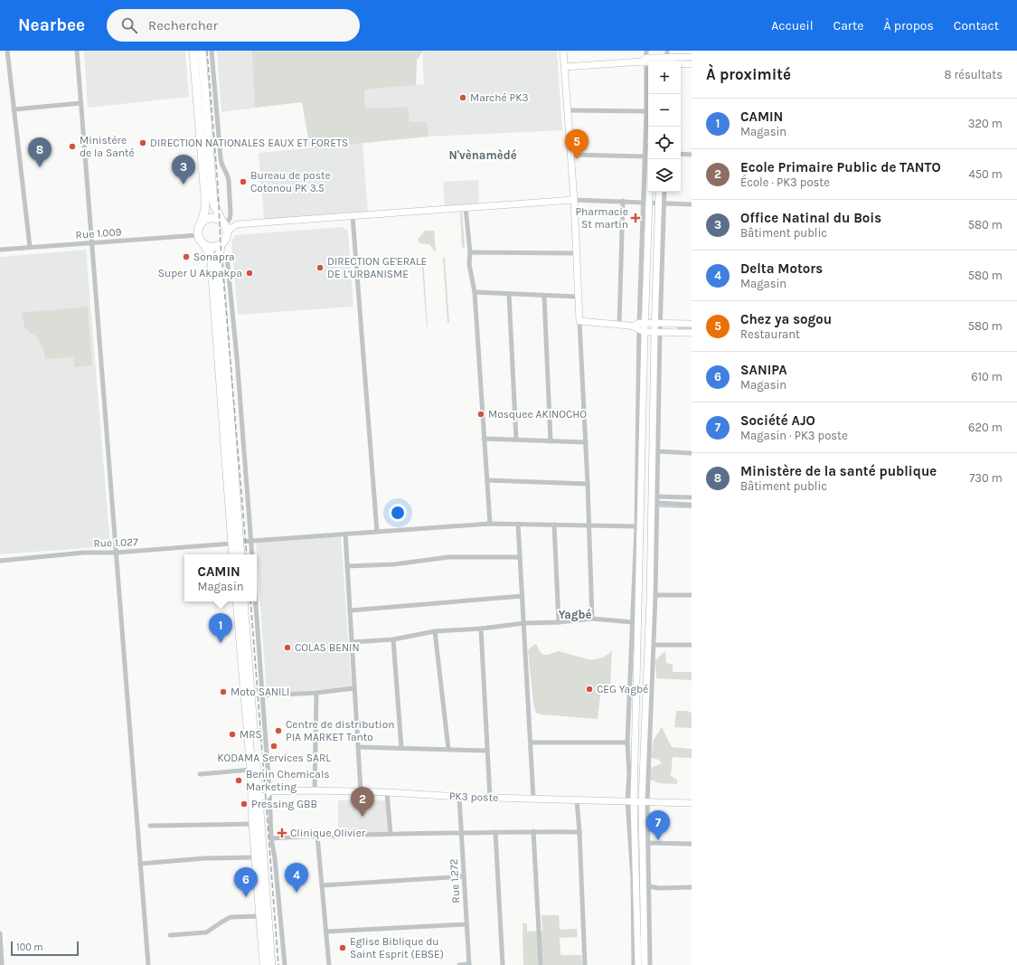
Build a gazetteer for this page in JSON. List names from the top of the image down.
{
  "streets": {
    "street": [
      "Rue 1.009",
      "Rue 1.027",
      "PK3 poste",
      "Rue 1.272"
    ]
  },
  "crossings": [
    ["PK3 poste", "Rue 1.272"]
  ],
  "districts": ["N'vènamèdé", "Yagbé"],
  "places": {
    "other": [
      "Marché PK3",
      "DIRECTION NATIONALES EAUX ET FORETS",
      "Ministère de la Santé",
      "Bureau de poste Cotonou PK 3.5",
      "Sonapra",
      "DIRECTION GE'ERALE DE L'URBANISME",
      "Super U Akpakpa",
      "Mosquee AKINOCHO",
      "COLAS BENIN",
      "CEG Yagbé",
      "Moto SANILI",
      "Centre de distribution PIA MARKET Tanto",
      "MRS",
      "KODAMA Services SARL",
      "Benin Chemicals Marketing",
      "Pressing GBB",
      "Eglise Biblique du Saint Esprit (EBSE)"
    ],
    "health": ["Pharmacie St martin", "Clinique Olivier"]
  },
  "scale_bar": "100 m",
  "page": {
    "header": "Nearbee",
    "search": "Rechercher",
    "nav": [
      "Accueil",
      "Carte",
      "À propos",
      "Contact"
    ],
    "heading": ["À proximité", "8 résultats"],
    "map_buttons": ["+", "−"],
    "list": [
      {
        "mark": "1",
        "name": "CAMIN",
        "note": "Magasin",
        "value": "320 m"
      },
      {
        "mark": "2",
        "name": "Ecole Primaire Public de TANTO",
        "note": "École · PK3 poste",
        "value": "450 m"
      },
      {
        "mark": "3",
        "name": "Office Natinal du Bois",
        "note": "Bâtiment public",
        "value": "580 m"
      },
      {
        "mark": "4",
        "name": "Delta Motors",
        "note": "Magasin",
        "value": "580 m"
      },
      {
        "mark": "5",
        "name": "Chez ya sogou",
        "note": "Restaurant",
        "value": "580 m"
      },
      {
        "mark": "6",
        "name": "SANIPA",
        "note": "Magasin",
        "value": "610 m"
      },
      {
        "mark": "7",
        "name": "Société AJO",
        "note": "Magasin · PK3 poste",
        "value": "620 m"
      },
      {
        "mark": "8",
        "name": "Ministère de la santé publique",
        "note": "Bâtiment public",
        "value": "730 m"
      }
    ],
    "pins": [
      "5",
      "8",
      "3",
      "1",
      "2",
      "7",
      "4",
      "6"
    ],
    "popup": ["CAMIN", "Magasin"],
    "scale": "100 m"
  }
}
